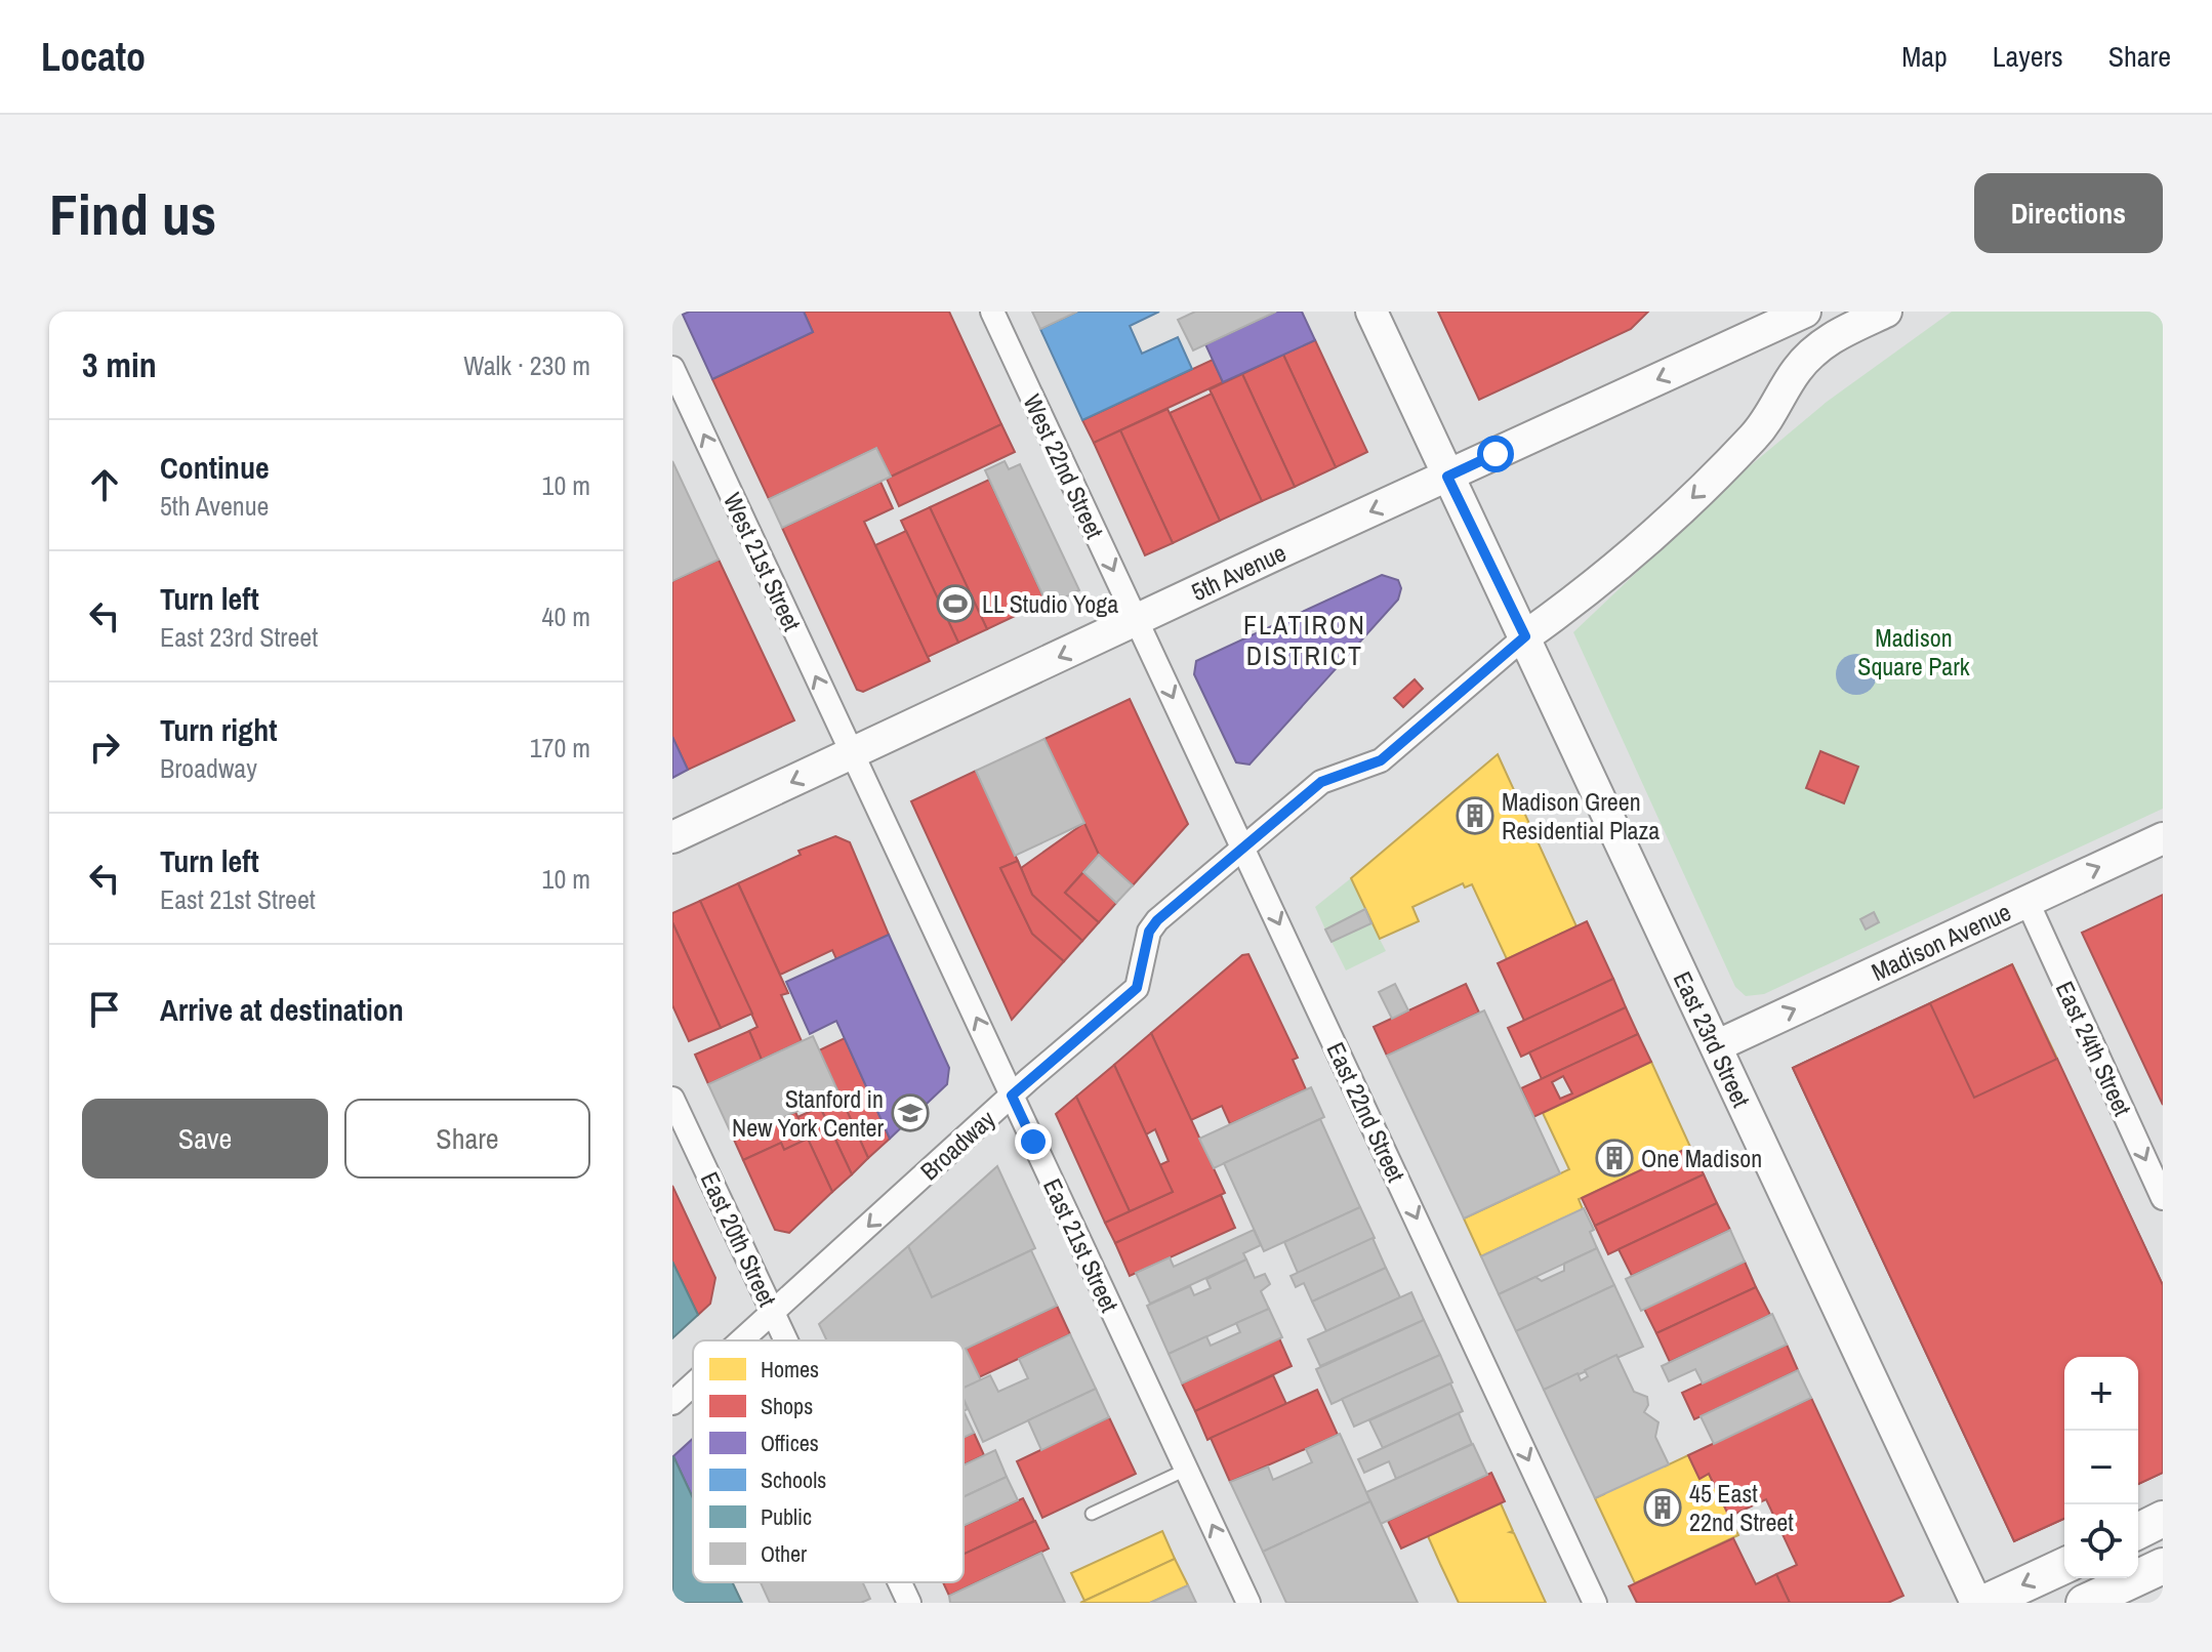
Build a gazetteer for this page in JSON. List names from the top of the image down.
{
  "streets": {
    "main road": ["5th Avenue", "Madison Avenue", "East 23rd Street"],
    "street": [
      "West 22nd Street",
      "West 21st Street",
      "East 24th Street",
      "East 22nd Street",
      "Broadway",
      "East 20th Street",
      "East 21st Street"
    ]
  },
  "crossings": [
    ["West 22nd Street", "5th Avenue"],
    ["West 22nd Street", "East 22nd Street"],
    ["West 21st Street", "5th Avenue"],
    ["West 21st Street", "East 21st Street"],
    ["5th Avenue", "East 23rd Street"],
    ["5th Avenue", "East 22nd Street"],
    ["5th Avenue", "East 21st Street"],
    ["Madison Avenue", "East 23rd Street"],
    ["Madison Avenue", "East 24th Street"],
    ["East 23rd Street", "Broadway"],
    ["East 22nd Street", "Broadway"],
    ["Broadway", "East 20th Street"],
    ["Broadway", "East 21st Street"]
  ],
  "one_way": [
    "West 22nd Street",
    "West 21st Street",
    "Madison Avenue",
    "East 24th Street",
    "East 22nd Street",
    "East 21st Street"
  ],
  "districts": ["FLATIRON DISTRICT"],
  "parks": ["Madison Square Park"],
  "places": {
    "sports": ["LL Studio Yoga"],
    "building": ["Madison Green Residential Plaza", "One Madison", "45 East 22nd Street"],
    "school or university": ["Stanford in New York Center"]
  },
  "legend": [
    "Homes",
    "Shops",
    "Offices",
    "Schools",
    "Public",
    "Other"
  ],
  "page": {
    "header": "Locato",
    "nav": ["Map", "Layers", "Share"],
    "buttons": [
      "Directions",
      ["Save", "Share"]
    ],
    "title": "Find us",
    "heading": ["3 min", "Walk · 230 m"],
    "list": [
      ["Continue", "5th Avenue", "10 m"],
      ["Turn left", "East 23rd Street", "40 m"],
      ["Turn right", "Broadway", "170 m"],
      ["Turn left", "East 21st Street", "10 m"],
      "Arrive at destination"
    ],
    "map_buttons": ["+", "−"]
  }
}
